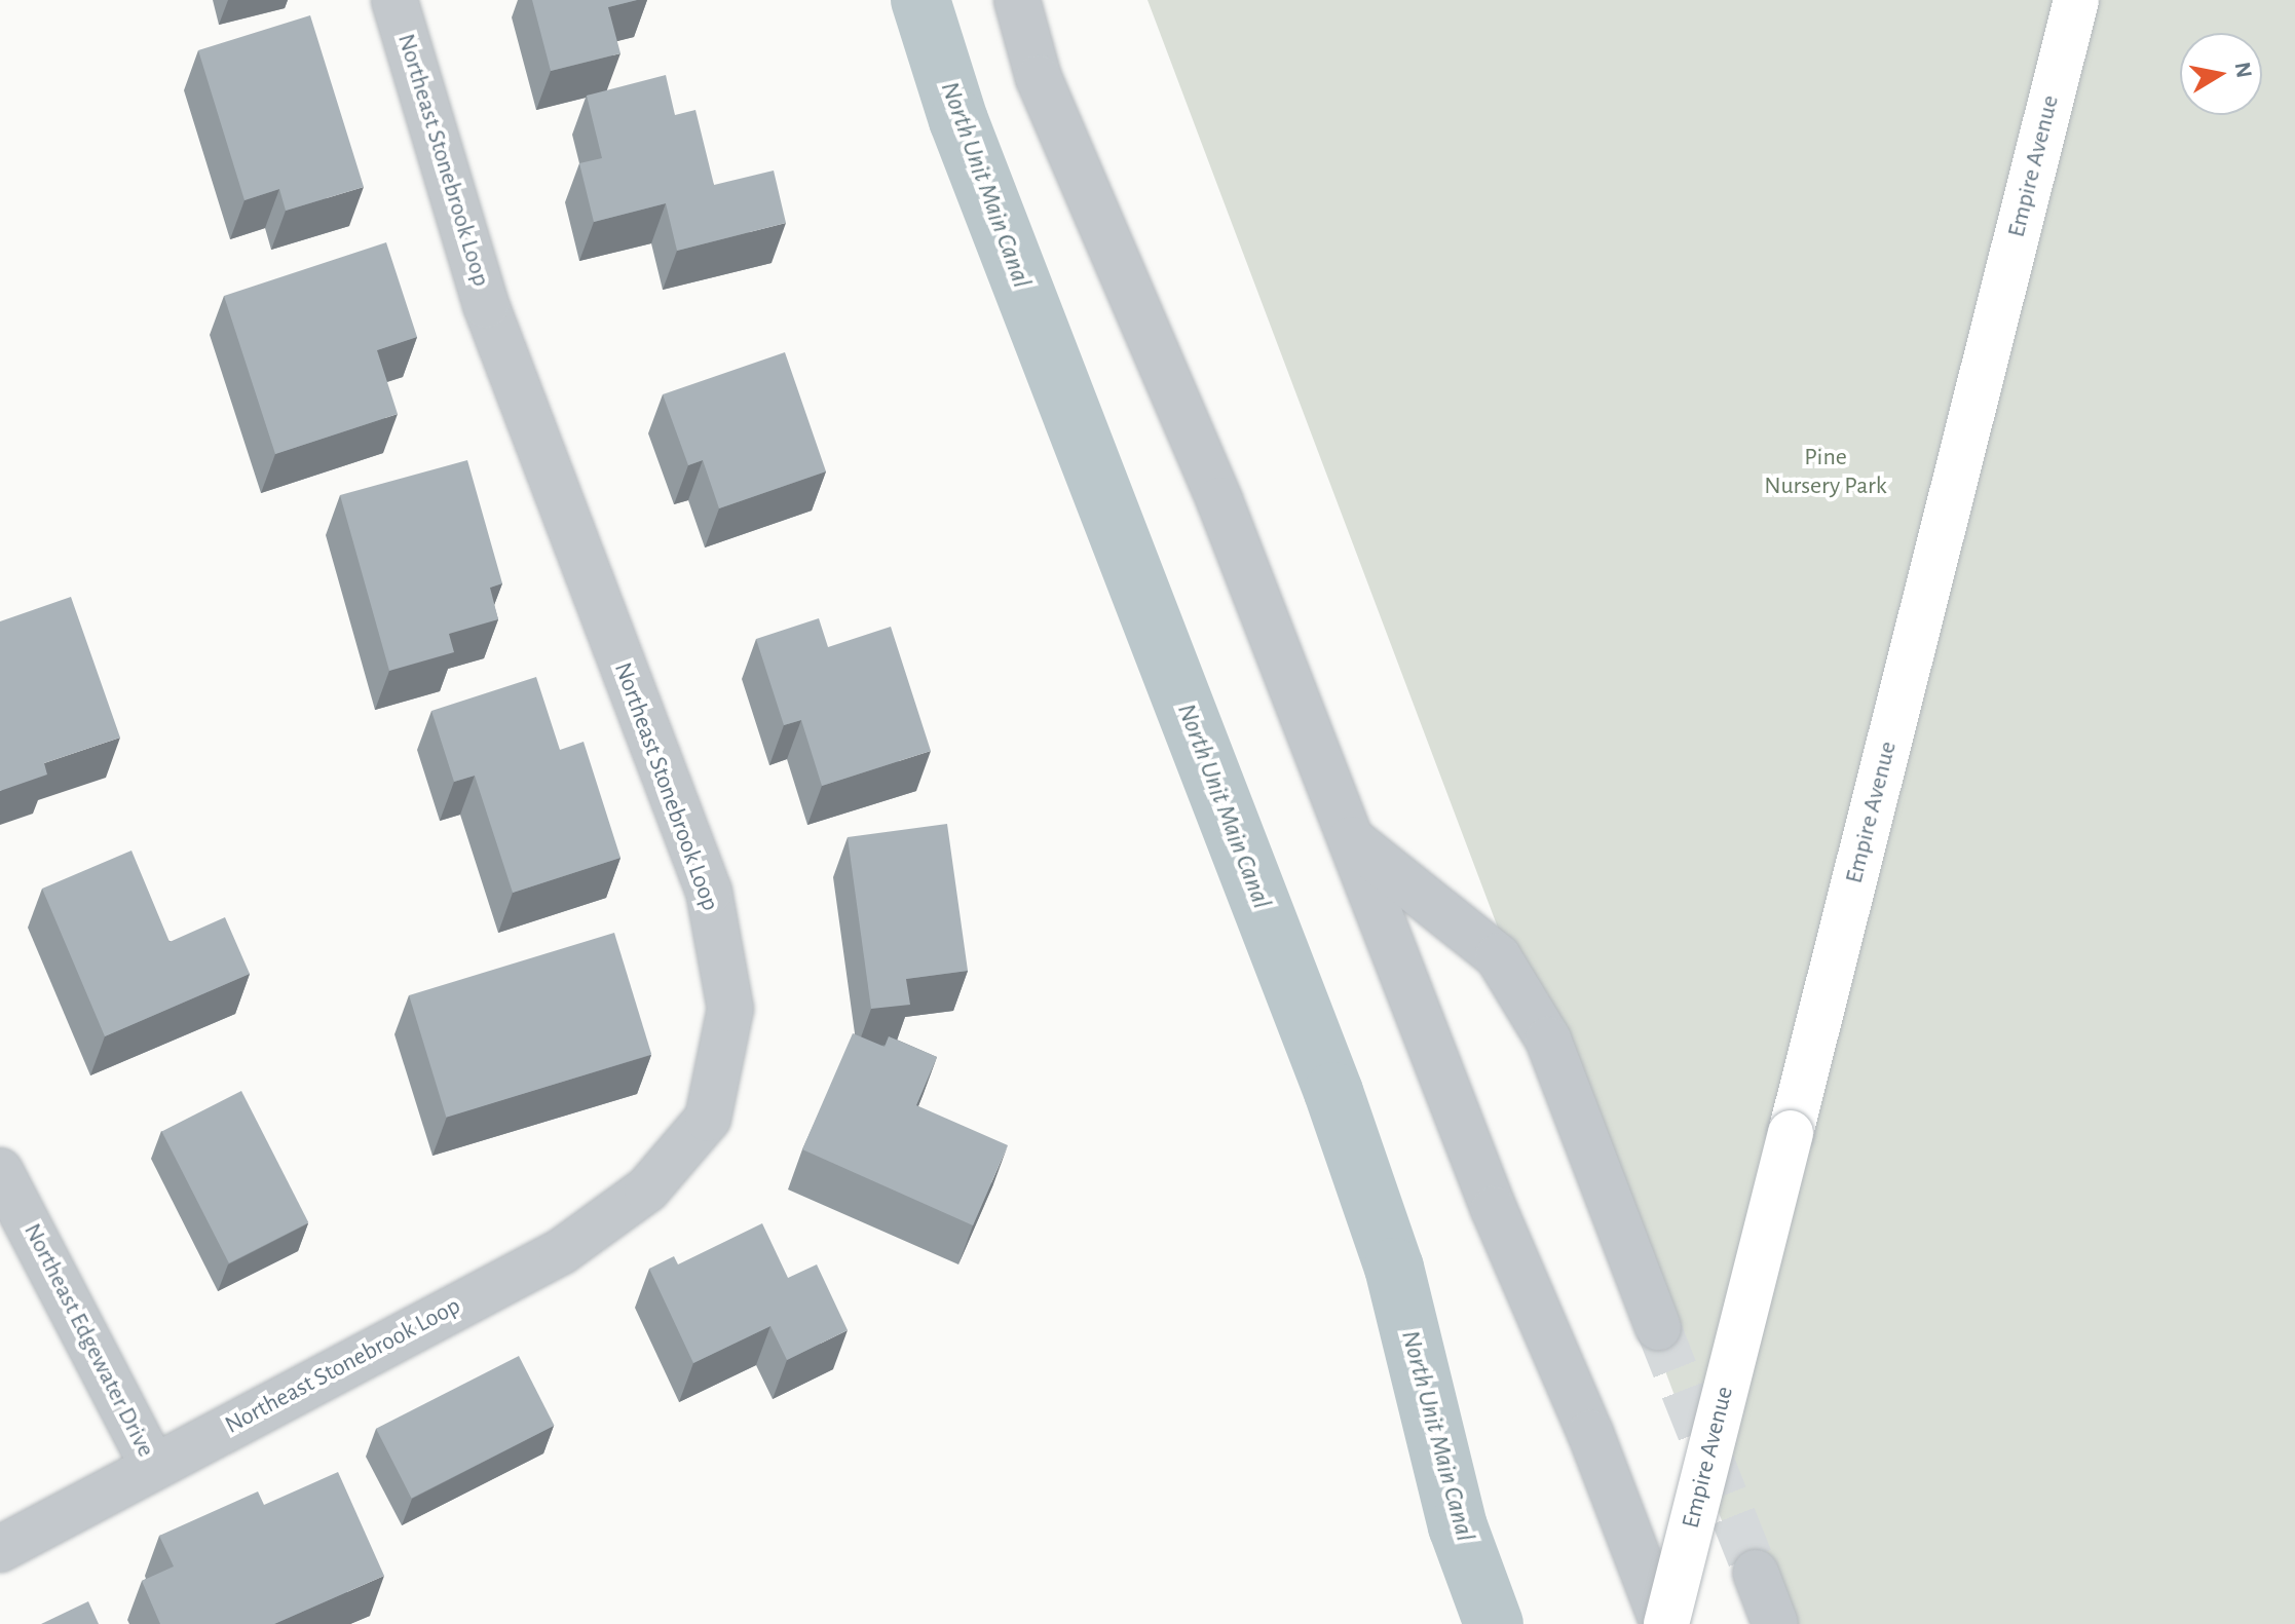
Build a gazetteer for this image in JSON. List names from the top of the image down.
{
  "streets": {
    "highway": ["Empire Avenue"],
    "street": ["Northeast Stonebrook Loop", "Northeast Edgewater Drive"]
  },
  "crossings": [
    ["Northeast Stonebrook Loop", "Northeast Edgewater Drive"]
  ],
  "water": ["North Unit Main Canal"],
  "parks": ["Pine Nursery Park"],
  "north": "right"
}
